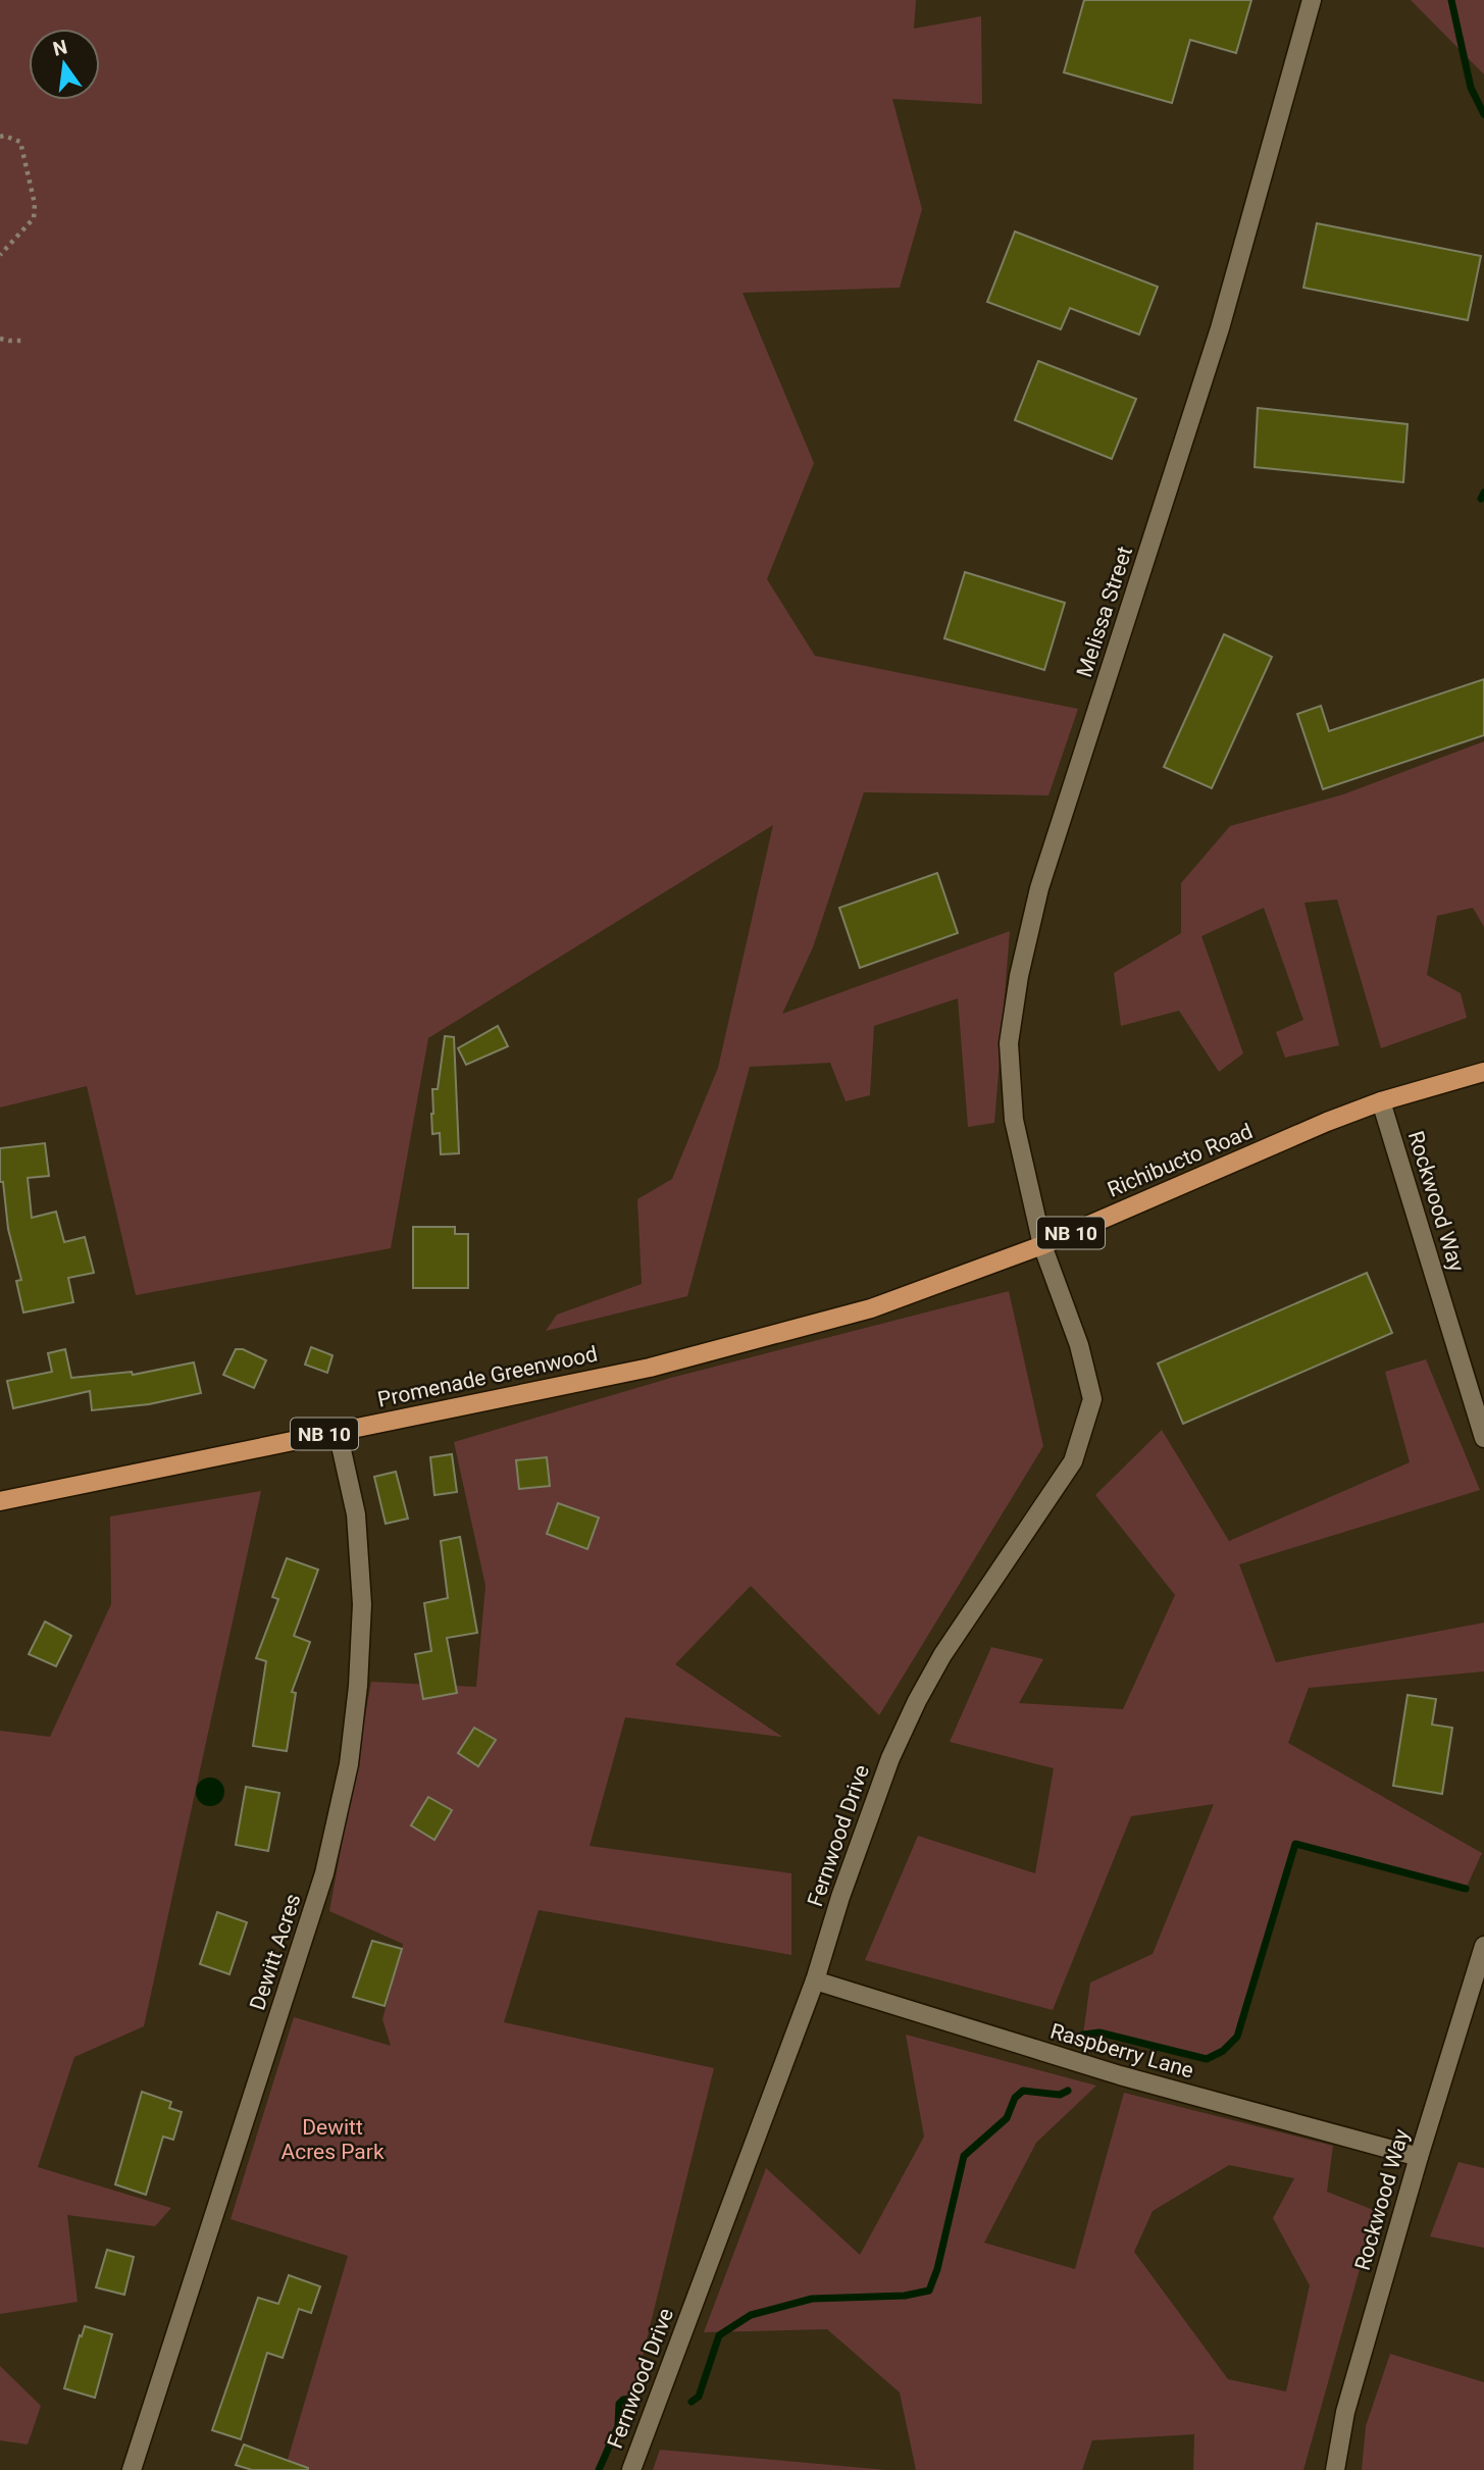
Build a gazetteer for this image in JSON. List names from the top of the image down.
{
  "streets": {
    "main road": ["Richibucto Road", "NB 10", "Promenade Greenwood"],
    "street": [
      "Melissa Street",
      "Rockwood Way",
      "Fernwood Drive",
      "Dewitt Acres",
      "Raspberry Lane"
    ]
  },
  "crossings": [
    ["Melissa Street", "Richibucto Road"],
    ["Melissa Street", "Fernwood Drive"],
    ["Richibucto Road", "Rockwood Way"],
    ["Richibucto Road", "Promenade Greenwood"],
    ["Richibucto Road", "Fernwood Drive"],
    ["Rockwood Way", "Raspberry Lane"],
    ["Promenade Greenwood", "Dewitt Acres"],
    ["Fernwood Drive", "Raspberry Lane"]
  ],
  "parks": ["Dewitt Acres Park"],
  "north": "top"
}
